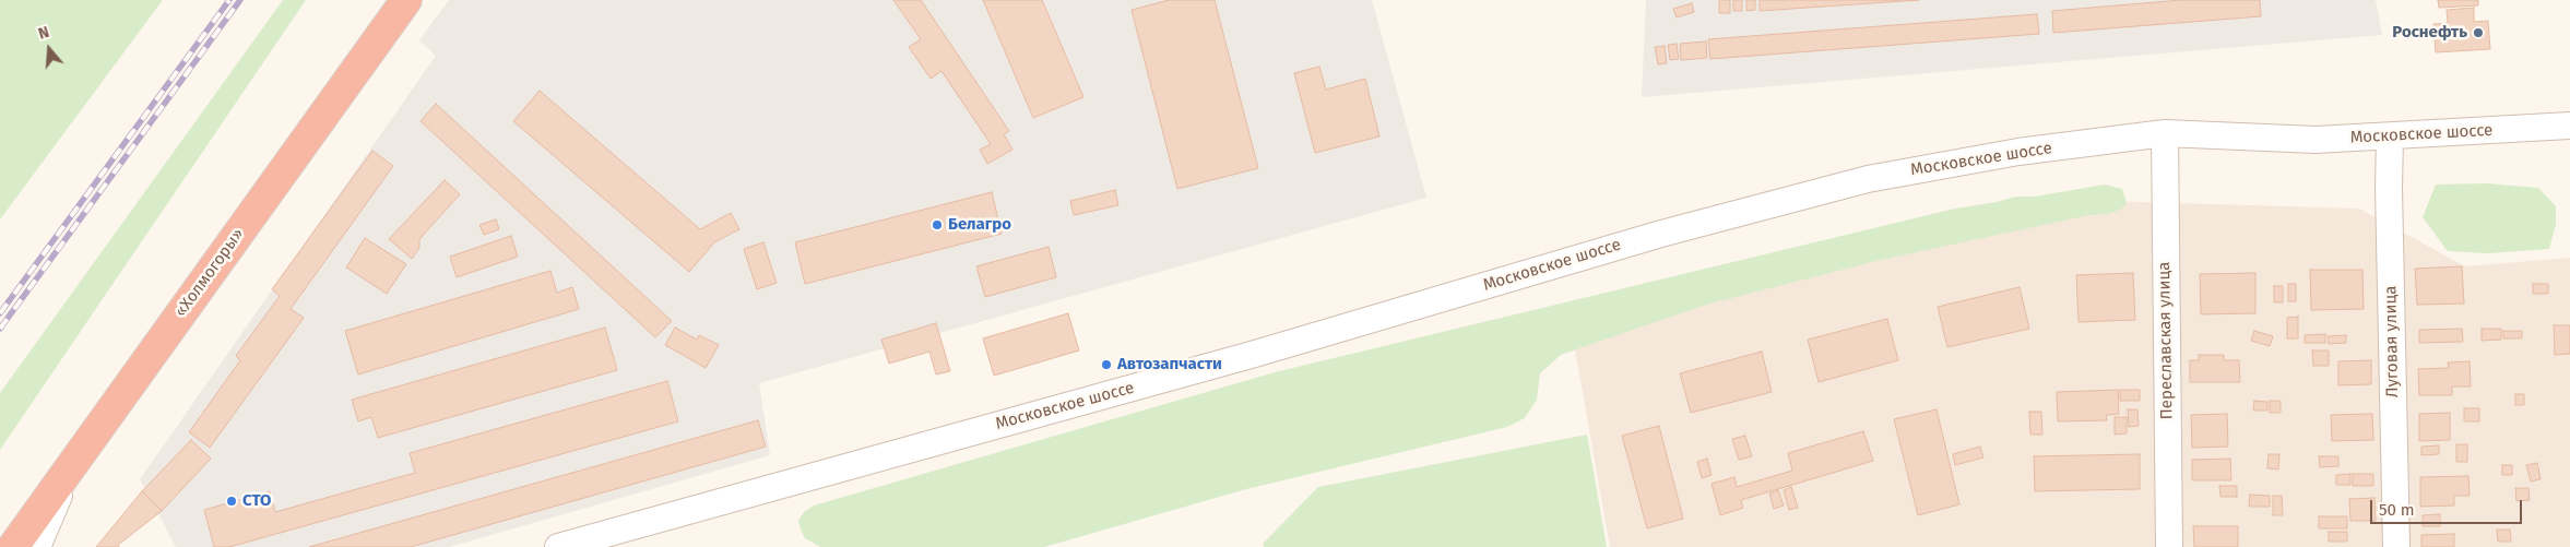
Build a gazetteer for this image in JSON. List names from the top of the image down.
{
  "streets": {
    "highway": ["«Холмогоры»"],
    "street": ["Московское шоссе", "Переславская улица", "Луговая улица"]
  },
  "crossings": [
    ["Московское шоссе", "Переславская улица"],
    ["Московское шоссе", "Луговая улица"]
  ],
  "places": [
    "Роснефть",
    "Белагро",
    "Автозапчасти",
    "СТО"
  ],
  "scale_bar": "50 m",
  "north": "top"
}
